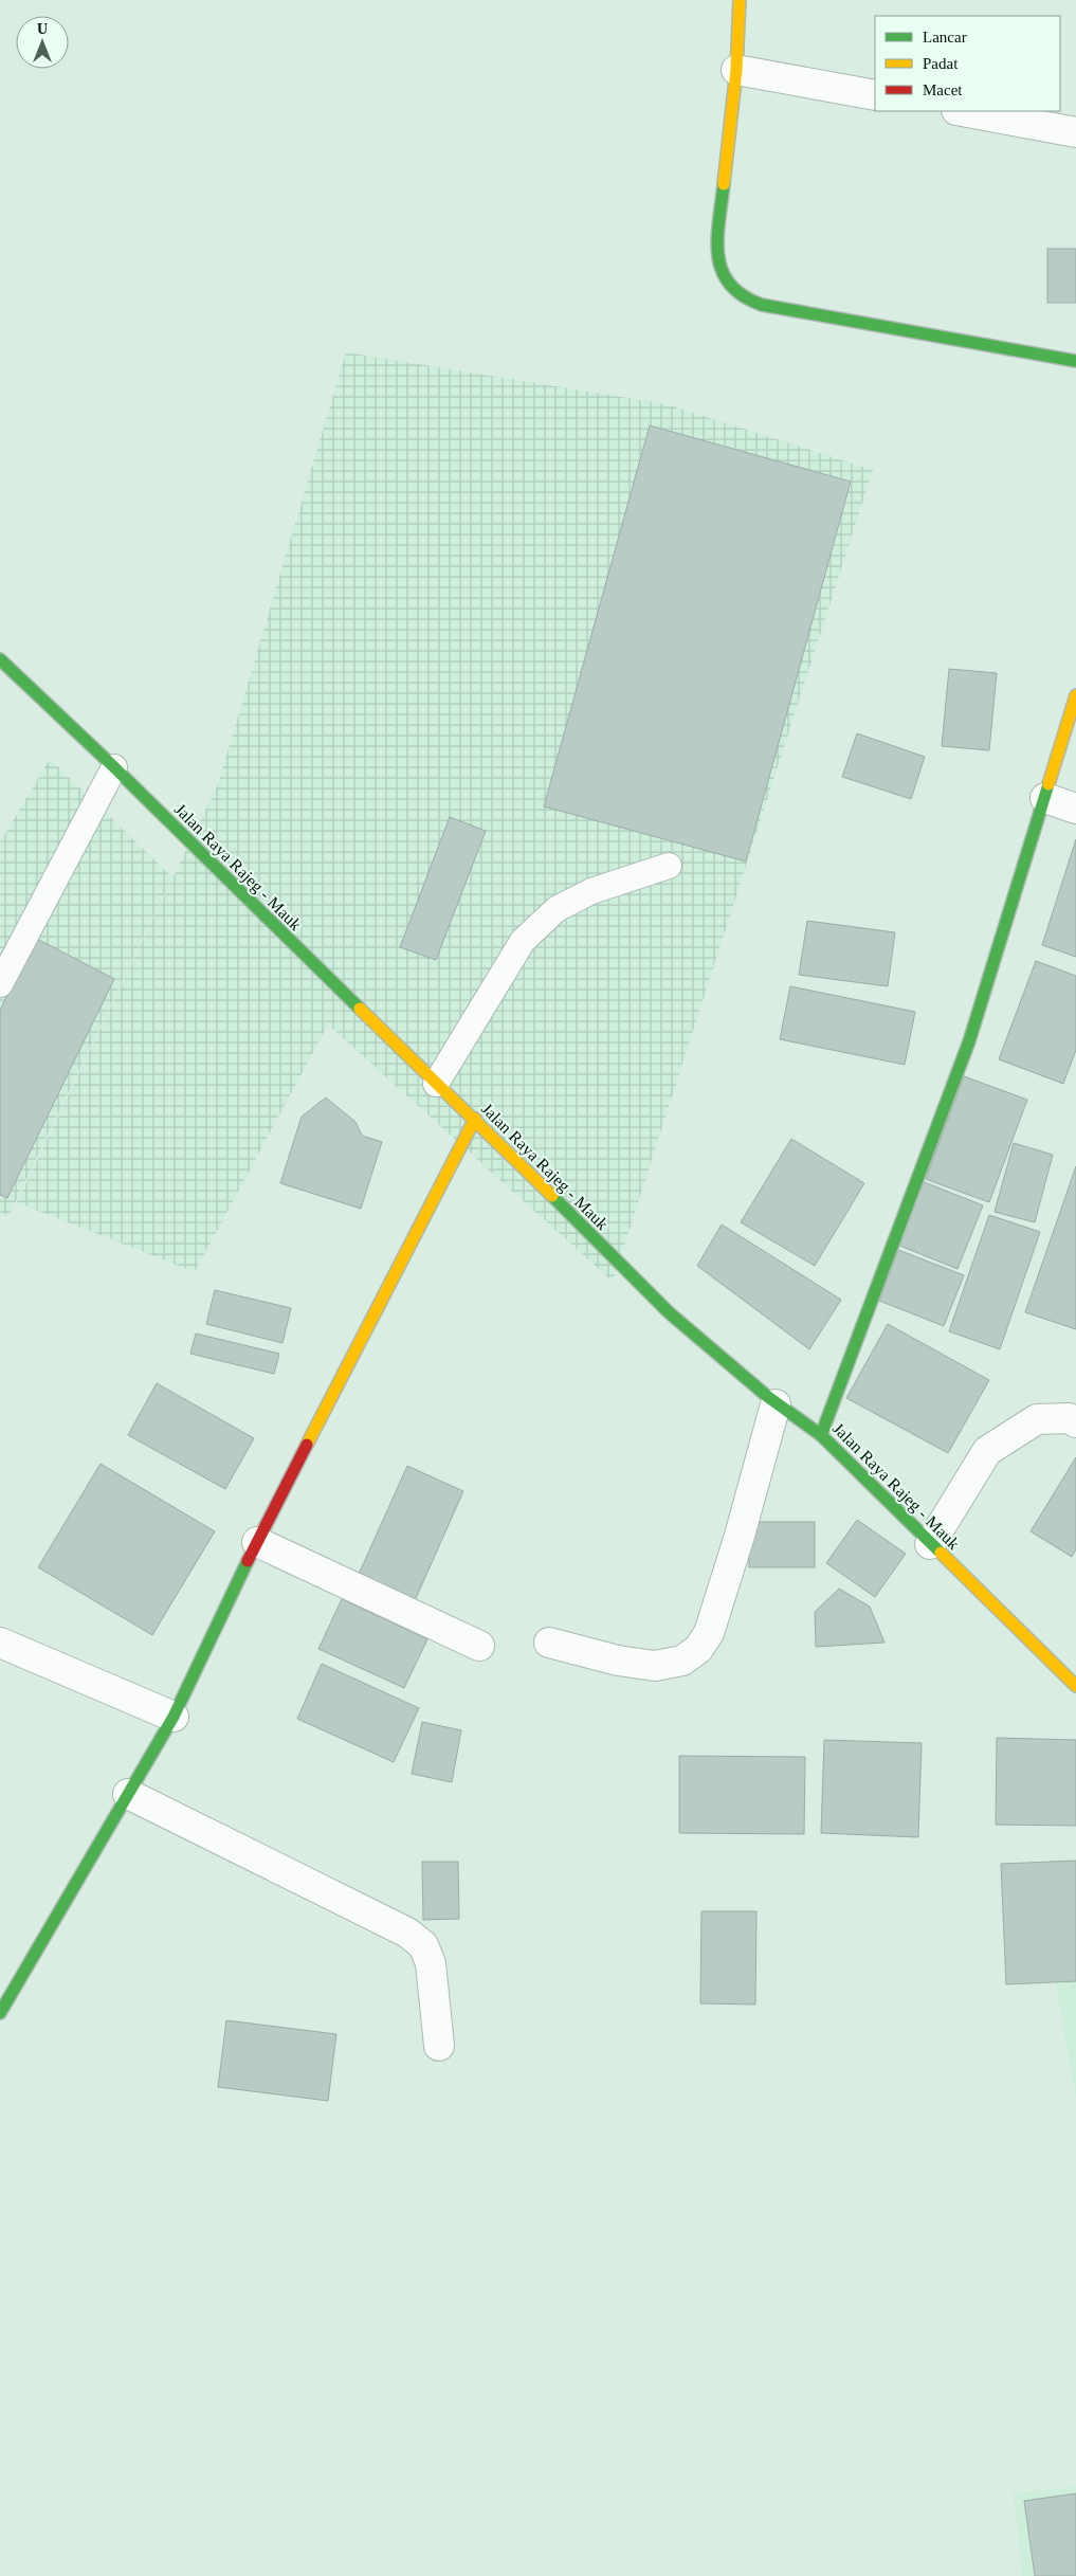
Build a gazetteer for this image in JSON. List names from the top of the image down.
{
  "streets": {
    "street": ["Jalan Raya Rajeg - Mauk"]
  },
  "legend": ["Lancar", "Padat", "Macet"],
  "north": "top"
}
